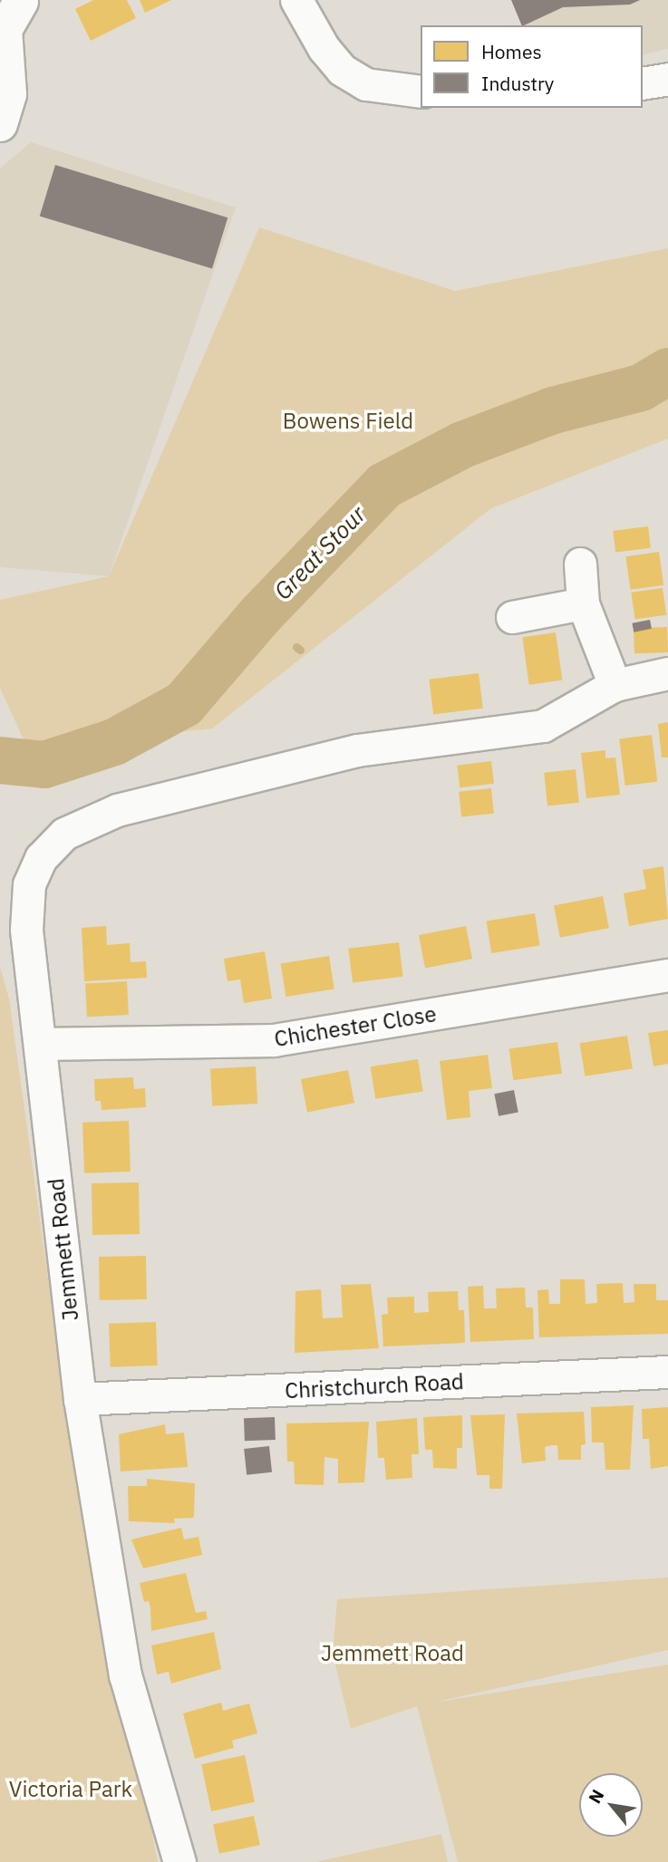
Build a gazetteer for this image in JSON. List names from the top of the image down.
{
  "streets": {
    "street": ["Chichester Close", "Jemmett Road", "Christchurch Road"]
  },
  "crossings": [
    ["Chichester Close", "Jemmett Road"],
    ["Jemmett Road", "Christchurch Road"]
  ],
  "water": ["Great Stour"],
  "parks": ["Bowens Field", "Jemmett Road", "Victoria Park"],
  "legend": ["Homes", "Industry"],
  "north": "top left"
}
